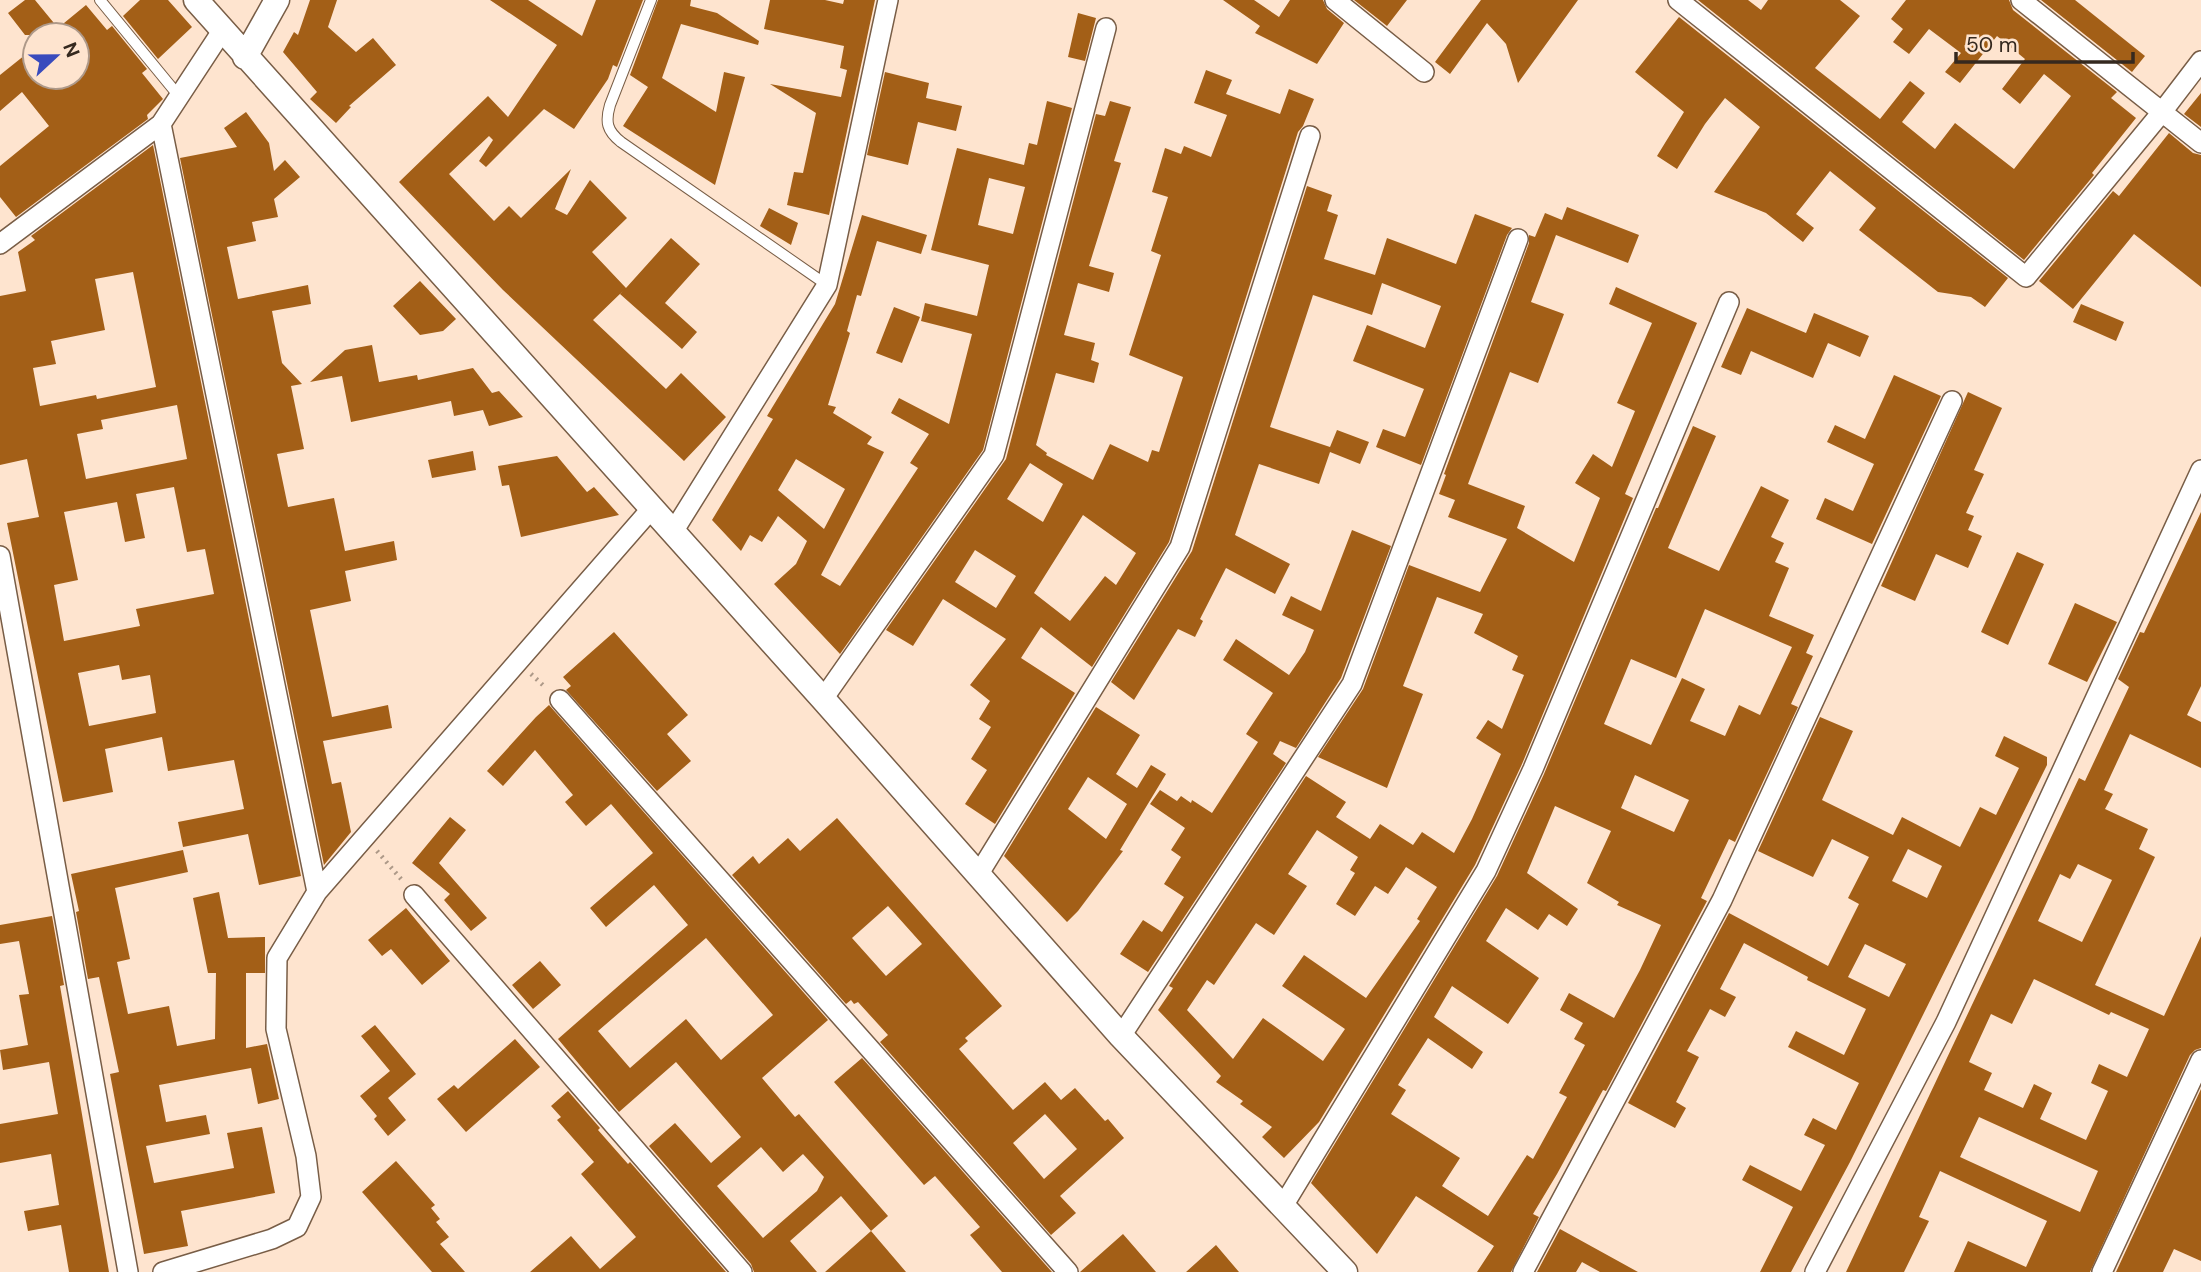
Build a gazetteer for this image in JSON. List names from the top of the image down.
{
  "scale_bar": "50 m",
  "north": "right"
}
